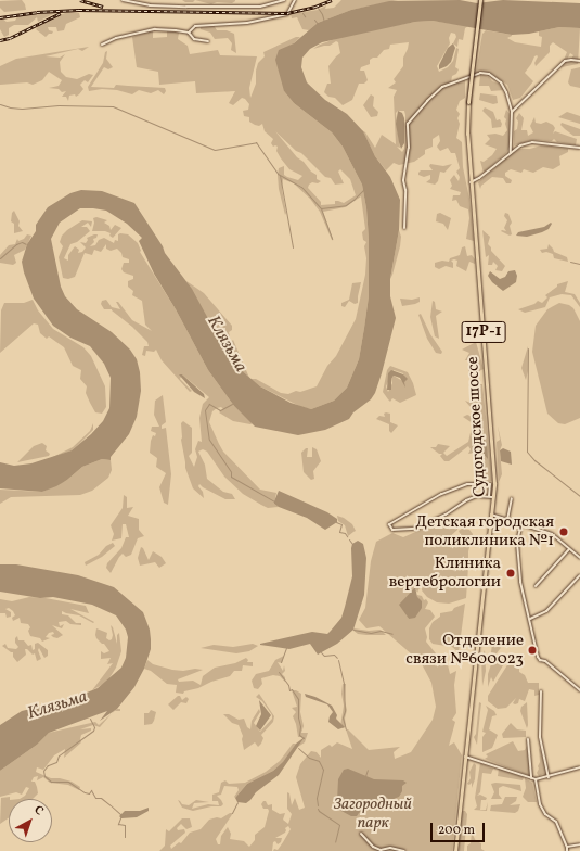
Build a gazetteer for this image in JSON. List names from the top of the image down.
{
  "streets": {
    "main road": ["17Р-1", "Судогодское шоссе"]
  },
  "water": ["Клязьма"],
  "parks": ["Загородный парк"],
  "places": ["Детская городская поликлиника №1", "Клиника вертебрологии", "Отделение связи №600023"],
  "scale_bar": "200 m",
  "north": "top right"
}
